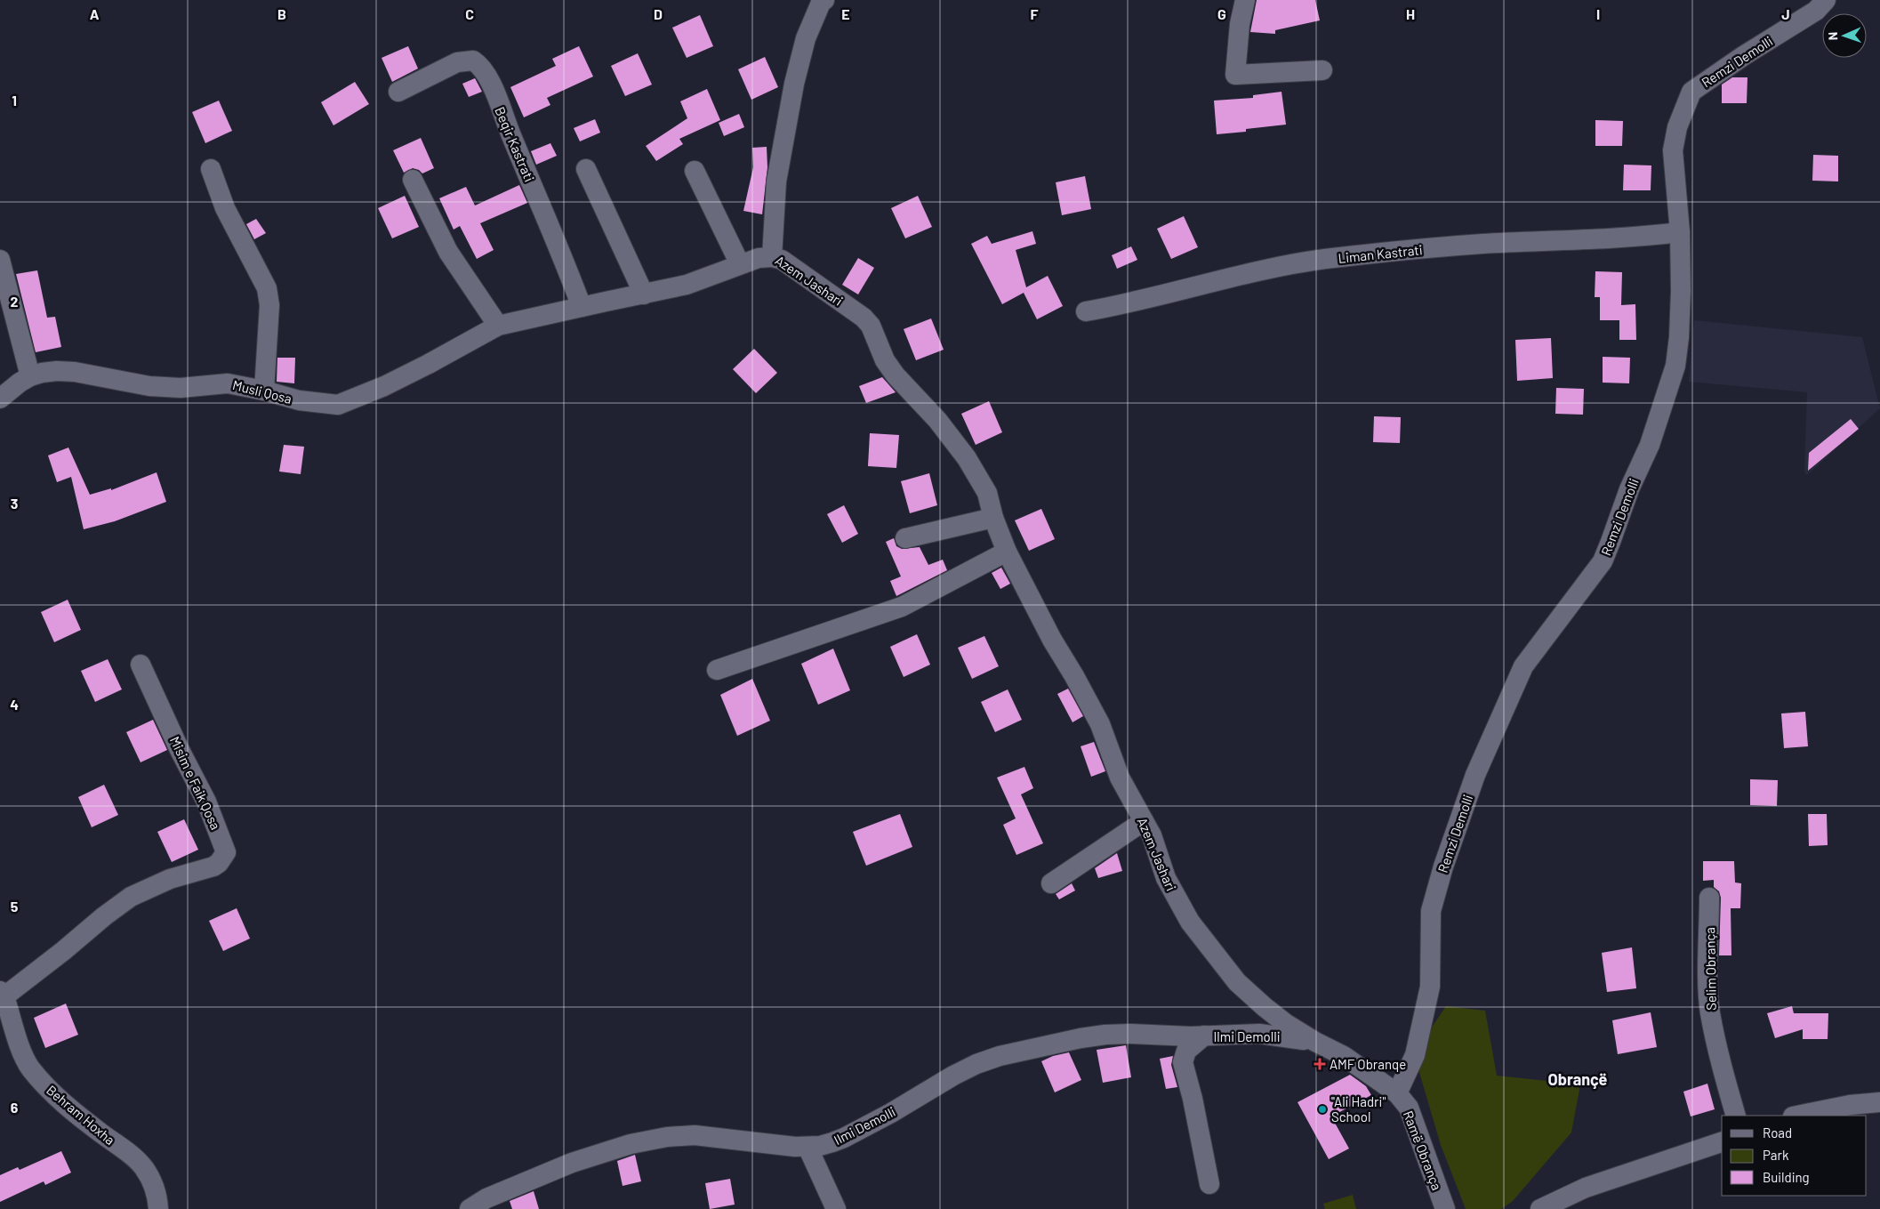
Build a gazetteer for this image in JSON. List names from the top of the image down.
{
  "streets": {
    "street": [
      "Remzi Demolli",
      "Beqir Kastrati",
      "Liman Kastrati",
      "Azem Jashari",
      "Musli Qosa",
      "Misim e Faik Qosa",
      "Selim Obrança",
      "Ilmi Demolli",
      "Behram Hoxha",
      "Ramë Obrança"
    ]
  },
  "crossings": [
    ["Remzi Demolli", "Liman Kastrati"],
    ["Remzi Demolli", "Azem Jashari"],
    ["Remzi Demolli", "Ramë Obrança"],
    ["Azem Jashari", "Ilmi Demolli"],
    ["Azem Jashari", "Ramë Obrança"],
    ["Misim e Faik Qosa", "Behram Hoxha"]
  ],
  "districts": ["Obrançë"],
  "places": {
    "health": ["AMF Obranqe"],
    "other": ["\"Ali Hadri\" School"]
  },
  "legend": ["Road", "Park", "Building"],
  "north": "left",
  "grid": {
    "columns": [
      "A",
      "B",
      "C",
      "D",
      "E",
      "F",
      "G",
      "H",
      "I",
      "J"
    ],
    "rows": [
      "1",
      "2",
      "3",
      "4",
      "5",
      "6"
    ]
  }
}
